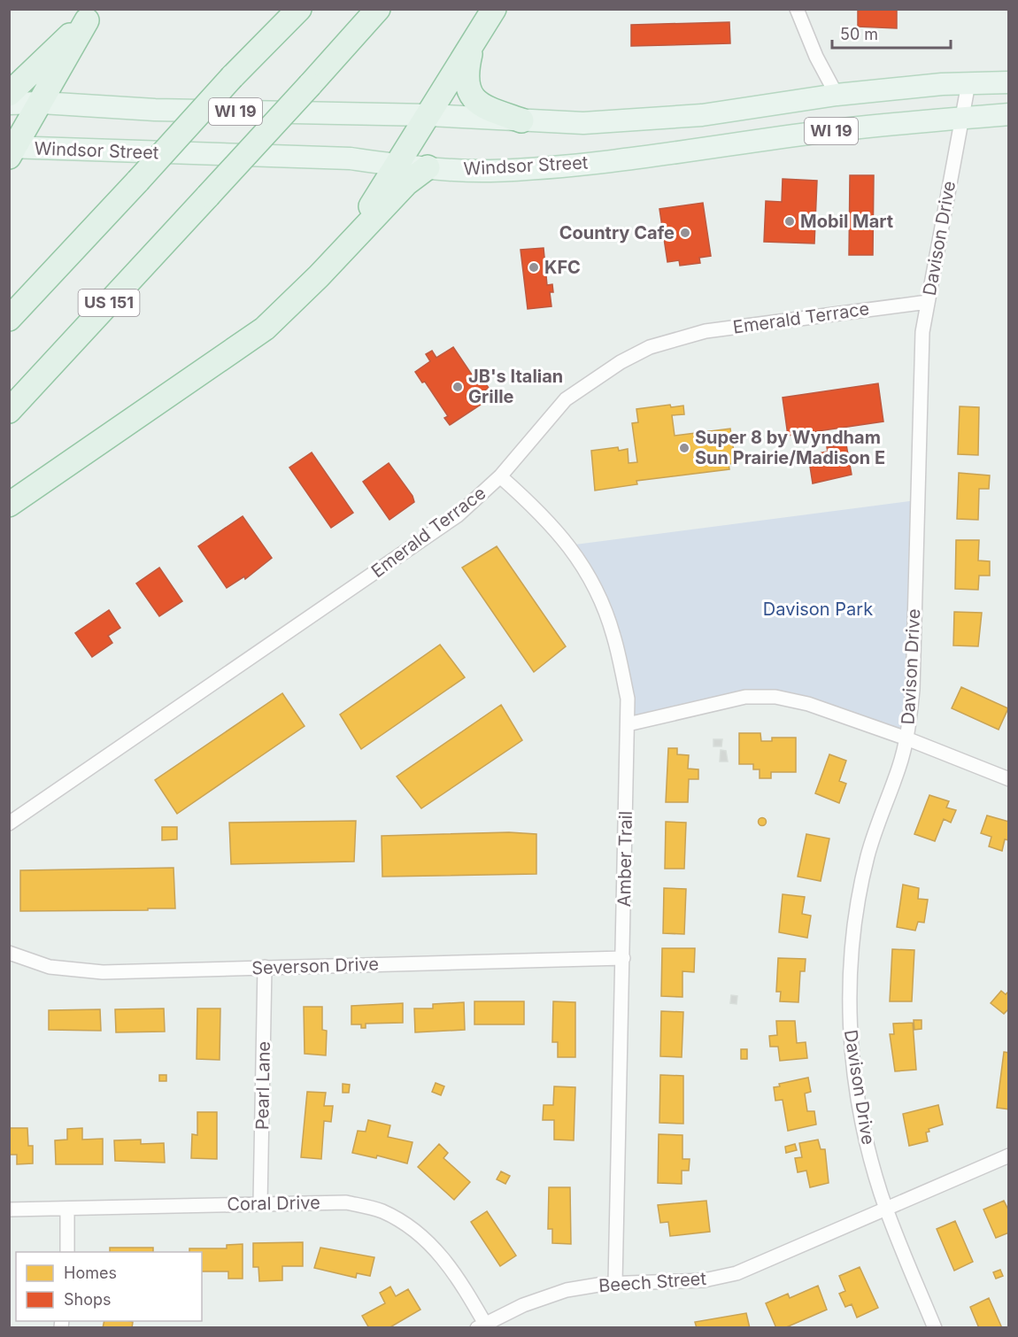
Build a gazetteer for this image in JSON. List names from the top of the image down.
{
  "streets": {
    "highway": ["US 151"],
    "main road": ["WI 19", "Windsor Street"],
    "street": [
      "Davison Drive",
      "Emerald Terrace",
      "Amber Trail",
      "Severson Drive",
      "Pearl Lane",
      "Coral Drive",
      "Beech Street"
    ]
  },
  "crossings": [
    ["WI 19", "Davison Drive"],
    ["Windsor Street", "Davison Drive"],
    ["Davison Drive", "Emerald Terrace"],
    ["Davison Drive", "Beech Street"],
    ["Emerald Terrace", "Amber Trail"],
    ["Amber Trail", "Severson Drive"],
    ["Amber Trail", "Beech Street"],
    ["Severson Drive", "Pearl Lane"],
    ["Pearl Lane", "Coral Drive"],
    ["Coral Drive", "Beech Street"]
  ],
  "parks": ["Davison Park"],
  "places": [
    "Mobil Mart",
    "Country Cafe",
    "KFC",
    "JB's Italian Grille",
    "Super 8 by Wyndham Sun Prairie/Madison E"
  ],
  "legend": ["Homes", "Shops"],
  "scale_bar": "50 m"
}
